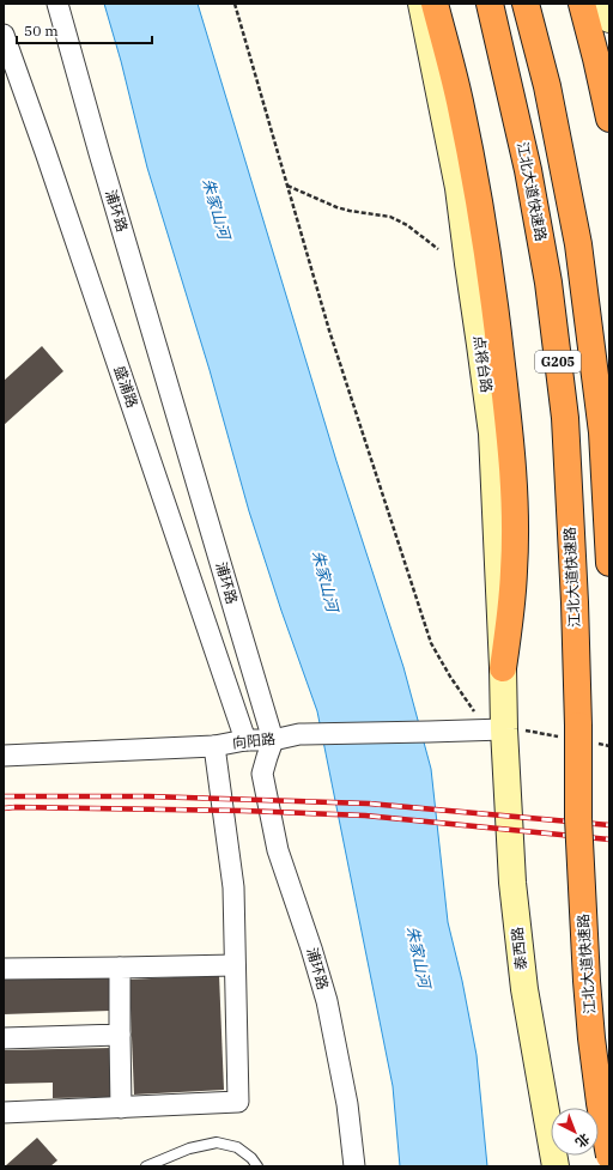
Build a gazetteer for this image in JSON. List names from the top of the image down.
{
  "streets": {
    "highway": ["江北大道快速路", "G205"],
    "main road": ["点将台路", "泰西路"],
    "street": ["浦环路", "盛浦路", "向阳路"]
  },
  "crossings": [
    ["浦环路", "向阳路"],
    ["点将台路", "向阳路"],
    ["点将台路", "泰西路"],
    ["盛浦路", "向阳路"],
    ["向阳路", "泰西路"]
  ],
  "water": ["朱家山河"],
  "scale_bar": "50 m",
  "north": "bottom right"
}
